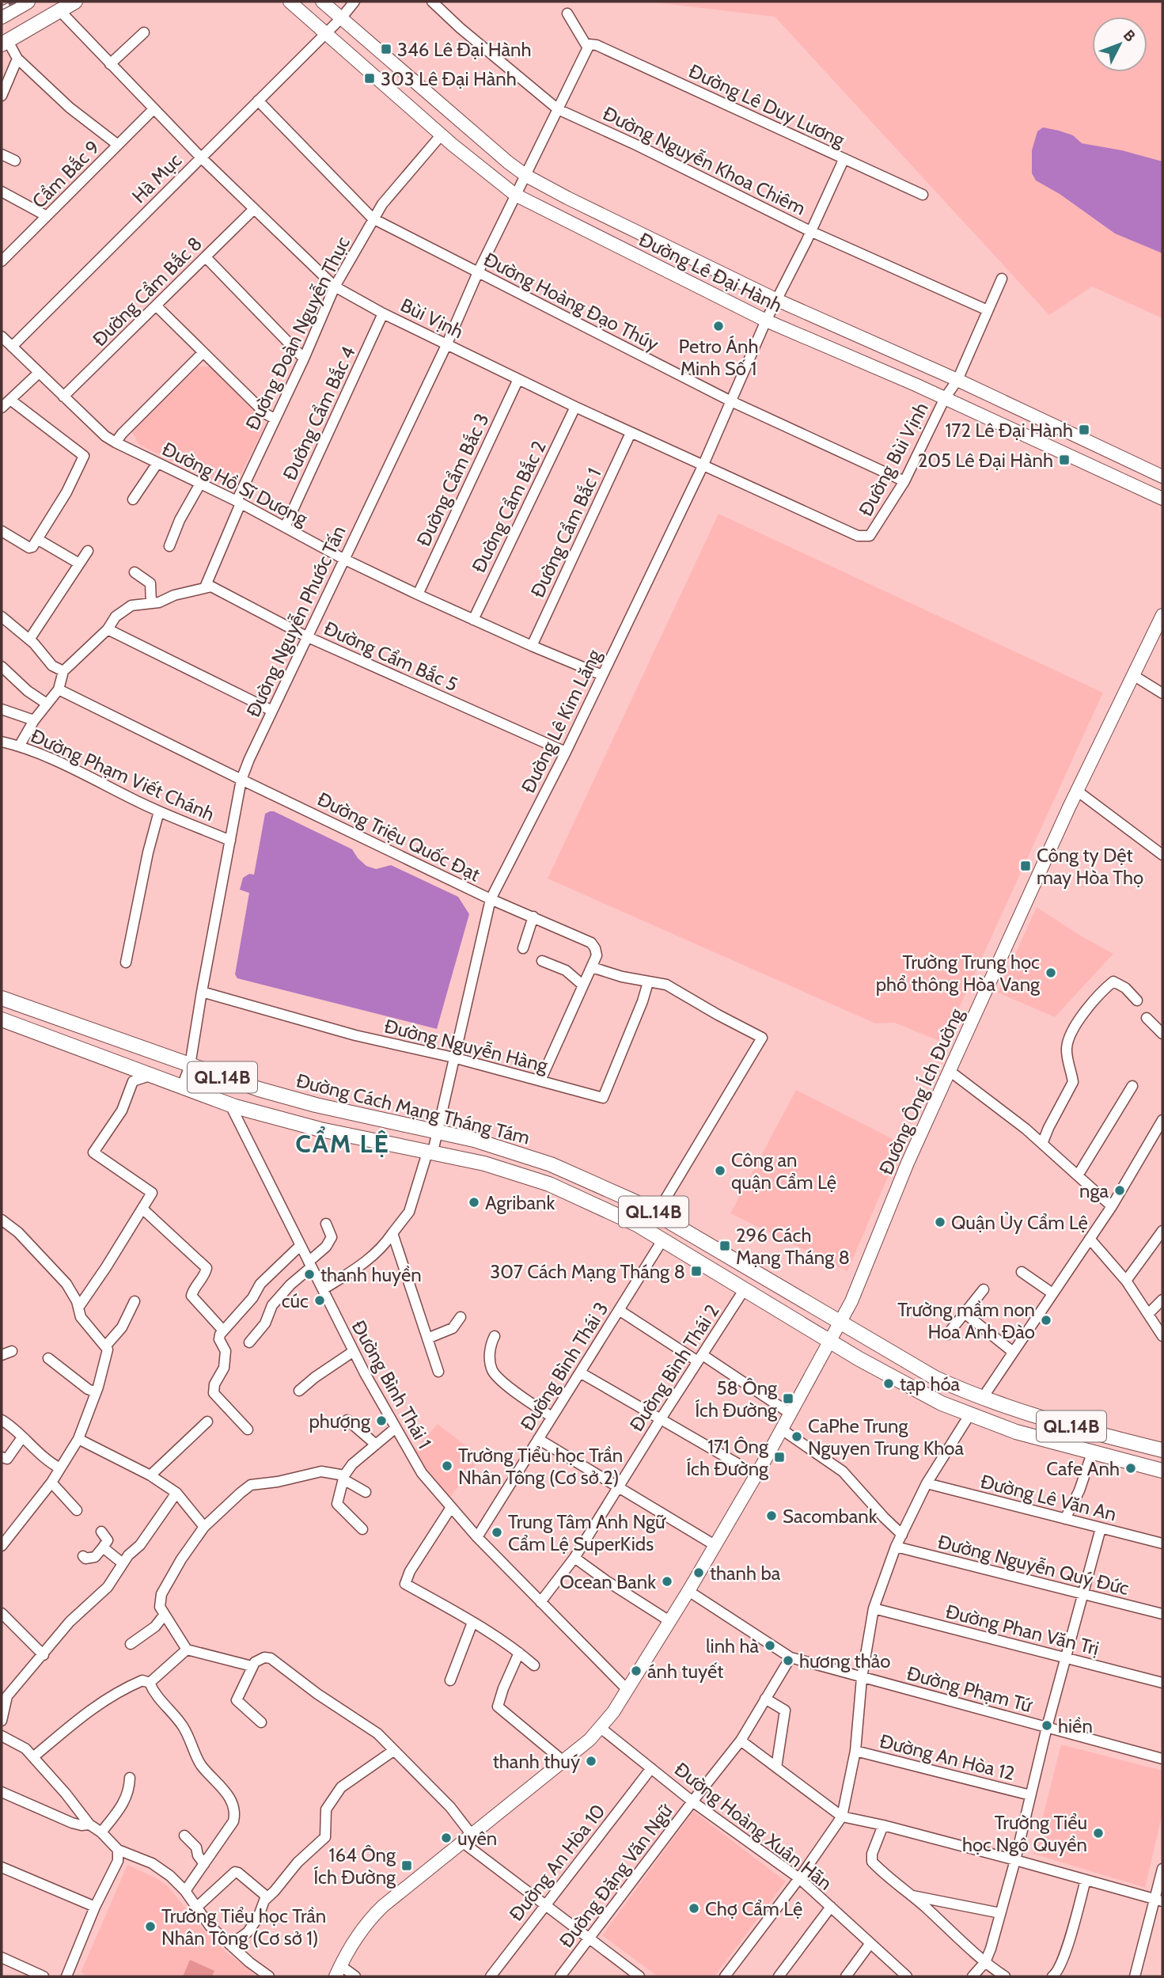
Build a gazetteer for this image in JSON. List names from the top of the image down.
{
  "streets": {
    "highway": ["QL.14B", "Đường Cách Mạng Tháng Tám"],
    "main road": ["Đường Lê Đại Hành", "Đường Ông Ích Đường"],
    "street": [
      "Đường Lê Duy Lương",
      "Đường Nguyễn Khoa Chiêm",
      "Cẩm Bắc 9",
      "Hà Mục",
      "Đường Cẩm Bắc 8",
      "Đường Hoàng Đạo Thúy",
      "Bùi Vịnh",
      "Đường Đoàn Nguyễn Thục",
      "Đường Cẩm Bắc 4",
      "Đường Bùi Vịnh",
      "Đường Cẩm Bắc 3",
      "Đường Hồ Sĩ Dương",
      "Đường Cẩm Bắc 2",
      "Đường Cẩm Bắc 1",
      "Đường Nguyễn Phước Tấn",
      "Đường Cẩm Bắc 5",
      "Đường Lê Kim Lăng",
      "Đường Phạm Viết Chánh",
      "Đường Triệu Quốc Đạt",
      "Đường Nguyễn Hàng",
      "Đường Bình Thái 3",
      "Đường Bình Thái 2",
      "Đường Bình Thái 1",
      "Đường Lê Văn An",
      "Đường Nguyễn Quý Đức",
      "Đường Phan Văn Trị",
      "Đường Phạm Tứ",
      "Đường An Hòa 12",
      "Đường Hoàng Xuân Hãn",
      "Đường An Hòa 10",
      "Đường Đặng Văn Ngữ"
    ]
  },
  "crossings": [
    ["Đường Lê Duy Lương", "Đường Nguyễn Phước Tấn"],
    ["Đường Lê Duy Lương", "Đường Lê Kim Lăng"],
    ["Đường Nguyễn Khoa Chiêm", "Đường Bùi Vịnh"],
    ["Đường Nguyễn Khoa Chiêm", "Đường Nguyễn Phước Tấn"],
    ["Đường Nguyễn Khoa Chiêm", "Đường Lê Kim Lăng"],
    ["Cẩm Bắc 9", "Bùi Vịnh"],
    ["Hà Mục", "Đường Lê Đại Hành"],
    ["Hà Mục", "Đường Hoàng Đạo Thúy"],
    ["Hà Mục", "Bùi Vịnh"],
    ["Hà Mục", "Đường Hồ Sĩ Dương"],
    ["Đường Lê Đại Hành", "Đường Đoàn Nguyễn Thục"],
    ["Đường Lê Đại Hành", "Đường Bùi Vịnh"],
    ["Đường Lê Đại Hành", "Đường Nguyễn Phước Tấn"],
    ["Đường Lê Đại Hành", "Đường Lê Kim Lăng"],
    ["Đường Cẩm Bắc 8", "Bùi Vịnh"],
    ["Đường Cẩm Bắc 8", "Đường Hồ Sĩ Dương"],
    ["Đường Hoàng Đạo Thúy", "Đường Đoàn Nguyễn Thục"],
    ["Đường Hoàng Đạo Thúy", "Đường Bùi Vịnh"],
    ["Đường Hoàng Đạo Thúy", "Đường Nguyễn Phước Tấn"],
    ["Đường Hoàng Đạo Thúy", "Đường Lê Kim Lăng"],
    ["Bùi Vịnh", "Đường Đoàn Nguyễn Thục"],
    ["Bùi Vịnh", "Đường Cẩm Bắc 4"],
    ["Bùi Vịnh", "Đường Bùi Vịnh"],
    ["Bùi Vịnh", "Đường Cẩm Bắc 3"],
    ["Bùi Vịnh", "Đường Cẩm Bắc 2"],
    ["Bùi Vịnh", "Đường Cẩm Bắc 1"],
    ["Bùi Vịnh", "Đường Nguyễn Phước Tấn"],
    ["Bùi Vịnh", "Đường Lê Kim Lăng"],
    ["Đường Đoàn Nguyễn Thục", "Đường Hồ Sĩ Dương"],
    ["Đường Đoàn Nguyễn Thục", "Đường Cẩm Bắc 5"],
    ["Đường Cẩm Bắc 4", "Đường Hồ Sĩ Dương"],
    ["Đường Cẩm Bắc 3", "Đường Hồ Sĩ Dương"],
    ["Đường Hồ Sĩ Dương", "Đường Cẩm Bắc 2"],
    ["Đường Hồ Sĩ Dương", "Đường Cẩm Bắc 1"],
    ["Đường Hồ Sĩ Dương", "Đường Nguyễn Phước Tấn"],
    ["Đường Hồ Sĩ Dương", "Đường Lê Kim Lăng"],
    ["Đường Nguyễn Phước Tấn", "Đường Cẩm Bắc 5"],
    ["Đường Nguyễn Phước Tấn", "Đường Phạm Viết Chánh"],
    ["Đường Nguyễn Phước Tấn", "Đường Triệu Quốc Đạt"],
    ["Đường Nguyễn Phước Tấn", "Đường Nguyễn Hàng"],
    ["Đường Nguyễn Phước Tấn", "Đường Cách Mạng Tháng Tám"],
    ["Đường Cẩm Bắc 5", "Đường Lê Kim Lăng"],
    ["Đường Lê Kim Lăng", "Đường Triệu Quốc Đạt"],
    ["Đường Lê Kim Lăng", "Đường Nguyễn Hàng"],
    ["Đường Lê Kim Lăng", "Đường Cách Mạng Tháng Tám"],
    ["Đường Lê Kim Lăng", "Đường Bình Thái 1"],
    ["Đường Triệu Quốc Đạt", "Đường Nguyễn Hàng"],
    ["Đường Ông Ích Đường", "Đường Cách Mạng Tháng Tám"],
    ["Đường Ông Ích Đường", "Đường Bình Thái 1"],
    ["Đường Ông Ích Đường", "Đường Phạm Tứ"],
    ["Đường Ông Ích Đường", "Đường Hoàng Xuân Hãn"],
    ["Đường Cách Mạng Tháng Tám", "Đường Bình Thái 3"],
    ["Đường Cách Mạng Tháng Tám", "Đường Bình Thái 2"],
    ["Đường Cách Mạng Tháng Tám", "Đường Bình Thái 1"],
    ["Đường Bình Thái 3", "Đường Bình Thái 1"],
    ["Đường Bình Thái 2", "Đường Bình Thái 1"],
    ["Đường Phạm Tứ", "Đường Đặng Văn Ngữ"],
    ["Đường Hoàng Xuân Hãn", "Đường An Hòa 10"],
    ["Đường Hoàng Xuân Hãn", "Đường Đặng Văn Ngữ"]
  ],
  "districts": ["CẨM LỆ"],
  "places": {
    "transit": [
      "346 Lê Đại Hành",
      "303 Lê Đại Hành",
      "172 Lê Đại Hành",
      "205 Lê Đại Hành",
      "Công ty Dệt may Hòa Thọ",
      "296 Cách Mạng Tháng 8",
      "307 Cách Mạng Tháng 8",
      "58 Ông Ích Đường",
      "171 Ông Ích Đường",
      "164 Ông Ích Đường"
    ],
    "other": [
      "Petro Ánh Minh Số 1",
      "Trường Trung học phổ thông Hòa Vang",
      "Công an quận Cẩm Lệ",
      "nga",
      "Agribank",
      "Quận Ủy Cẩm Lệ",
      "thanh huyền",
      "cúc",
      "Trường mầm non Hoa Anh Đào",
      "tạp hóa",
      "phượng",
      "CaPhe Trung Nguyen Trung Khoa",
      "Trường Tiểu học Trần Nhân Tông (Cơ sở 2)",
      "Cafe Anh",
      "Sacombank",
      "Trung Tâm Anh Ngữ Cẩm Lệ SuperKids",
      "thanh ba",
      "Ocean Bank",
      "linh hà",
      "hương thảo",
      "ánh tuyết",
      "hiền",
      "thanh thuý",
      "Trường Tiểu học Ngô Quyền",
      "uyên",
      "Chợ Cẩm Lệ",
      "Trường Tiểu học Trần Nhân Tông (Cơ sở 1)"
    ]
  },
  "north": "top right"
}
